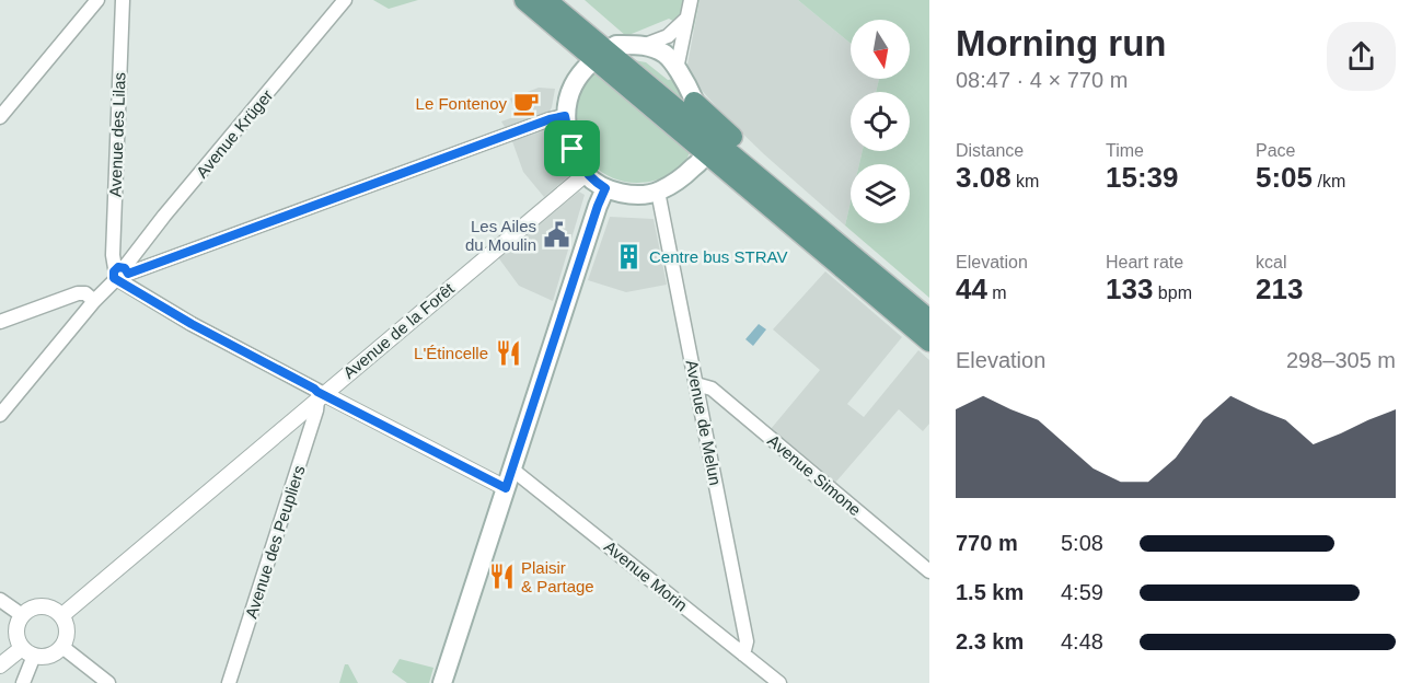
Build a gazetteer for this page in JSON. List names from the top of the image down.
{
  "streets": {
    "street": [
      "Avenue Krüger",
      "Avenue des Lilas",
      "Avenue de la Forêt",
      "Avenue de Melun",
      "Avenue Simone",
      "Avenue des Peupliers",
      "Avenue Morin"
    ]
  },
  "crossings": [
    ["Avenue Krüger", "Avenue des Lilas"],
    ["Avenue de la Forêt", "Avenue des Peupliers"],
    ["Avenue de Melun", "Avenue Simone"],
    ["Avenue de Melun", "Avenue Morin"]
  ],
  "places": {
    "cafe": ["Le Fontenoy"],
    "public building": ["Les Ailes du Moulin"],
    "building": ["Centre bus STRAV"],
    "restaurant": ["L'Étincelle", "Plaisir & Partage"]
  },
  "north": "bottom",
  "page": {
    "heading": ["Morning run", "08:47 · 4 × 770 m"],
    "stats": [
      ["Distance", "3.08 km"],
      ["Time", "15:39"],
      ["Pace", "5:05 /km"],
      ["Elevation", "44 m"],
      ["Heart rate", "133 bpm"],
      ["kcal", "213"]
    ],
    "chart": ["Elevation", "298–305 m"],
    "list": [
      {
        "name": "770 m",
        "note": "5:08"
      },
      {
        "name": "1.5 km",
        "note": "4:59"
      },
      {
        "name": "2.3 km",
        "note": "4:48"
      }
    ]
  }
}
